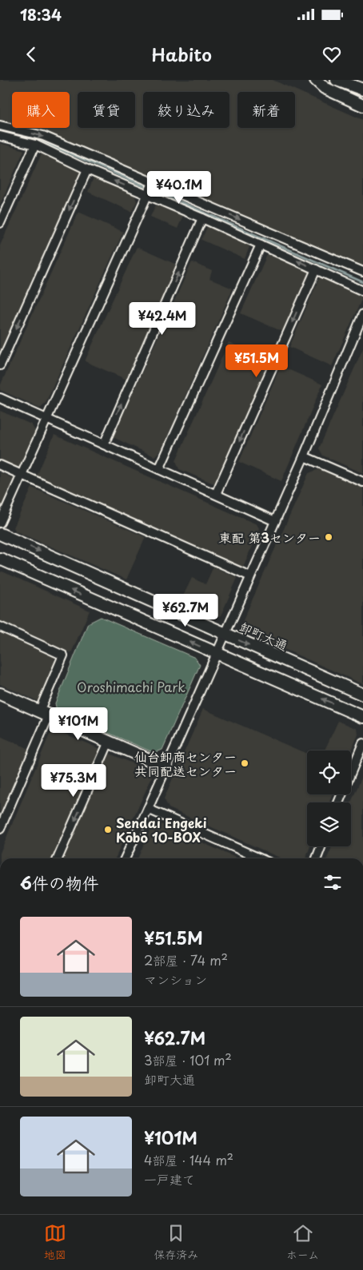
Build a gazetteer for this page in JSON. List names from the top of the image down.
{
  "streets": {
    "street": ["卸町大通"]
  },
  "parks": ["Oroshimachi Park"],
  "places": ["東配 第3センター", "仙台卸商センター 共同配送センター", "Sendai Engeki Kōbō 10-BOX"],
  "page": {
    "status": "18:34",
    "header": "Habito",
    "chip": [
      "購入",
      "賃貸",
      "絞り込み",
      "新着"
    ],
    "price": [
      "¥40.1M",
      "¥42.4M",
      "¥51.5M",
      "¥62.7M",
      "¥101M",
      "¥75.3M"
    ],
    "heading": "6件の物件",
    "list": [
      {
        "name": "¥51.5M",
        "note": "2部屋 · 74 m² · マンション"
      },
      {
        "name": "¥62.7M",
        "note": "3部屋 · 101 m² · 卸町大通"
      },
      {
        "name": "¥101M",
        "note": "4部屋 · 144 m² · 一戸建て"
      }
    ],
    "tabs": ["地図", "保存済み", "ホーム"]
  }
}
